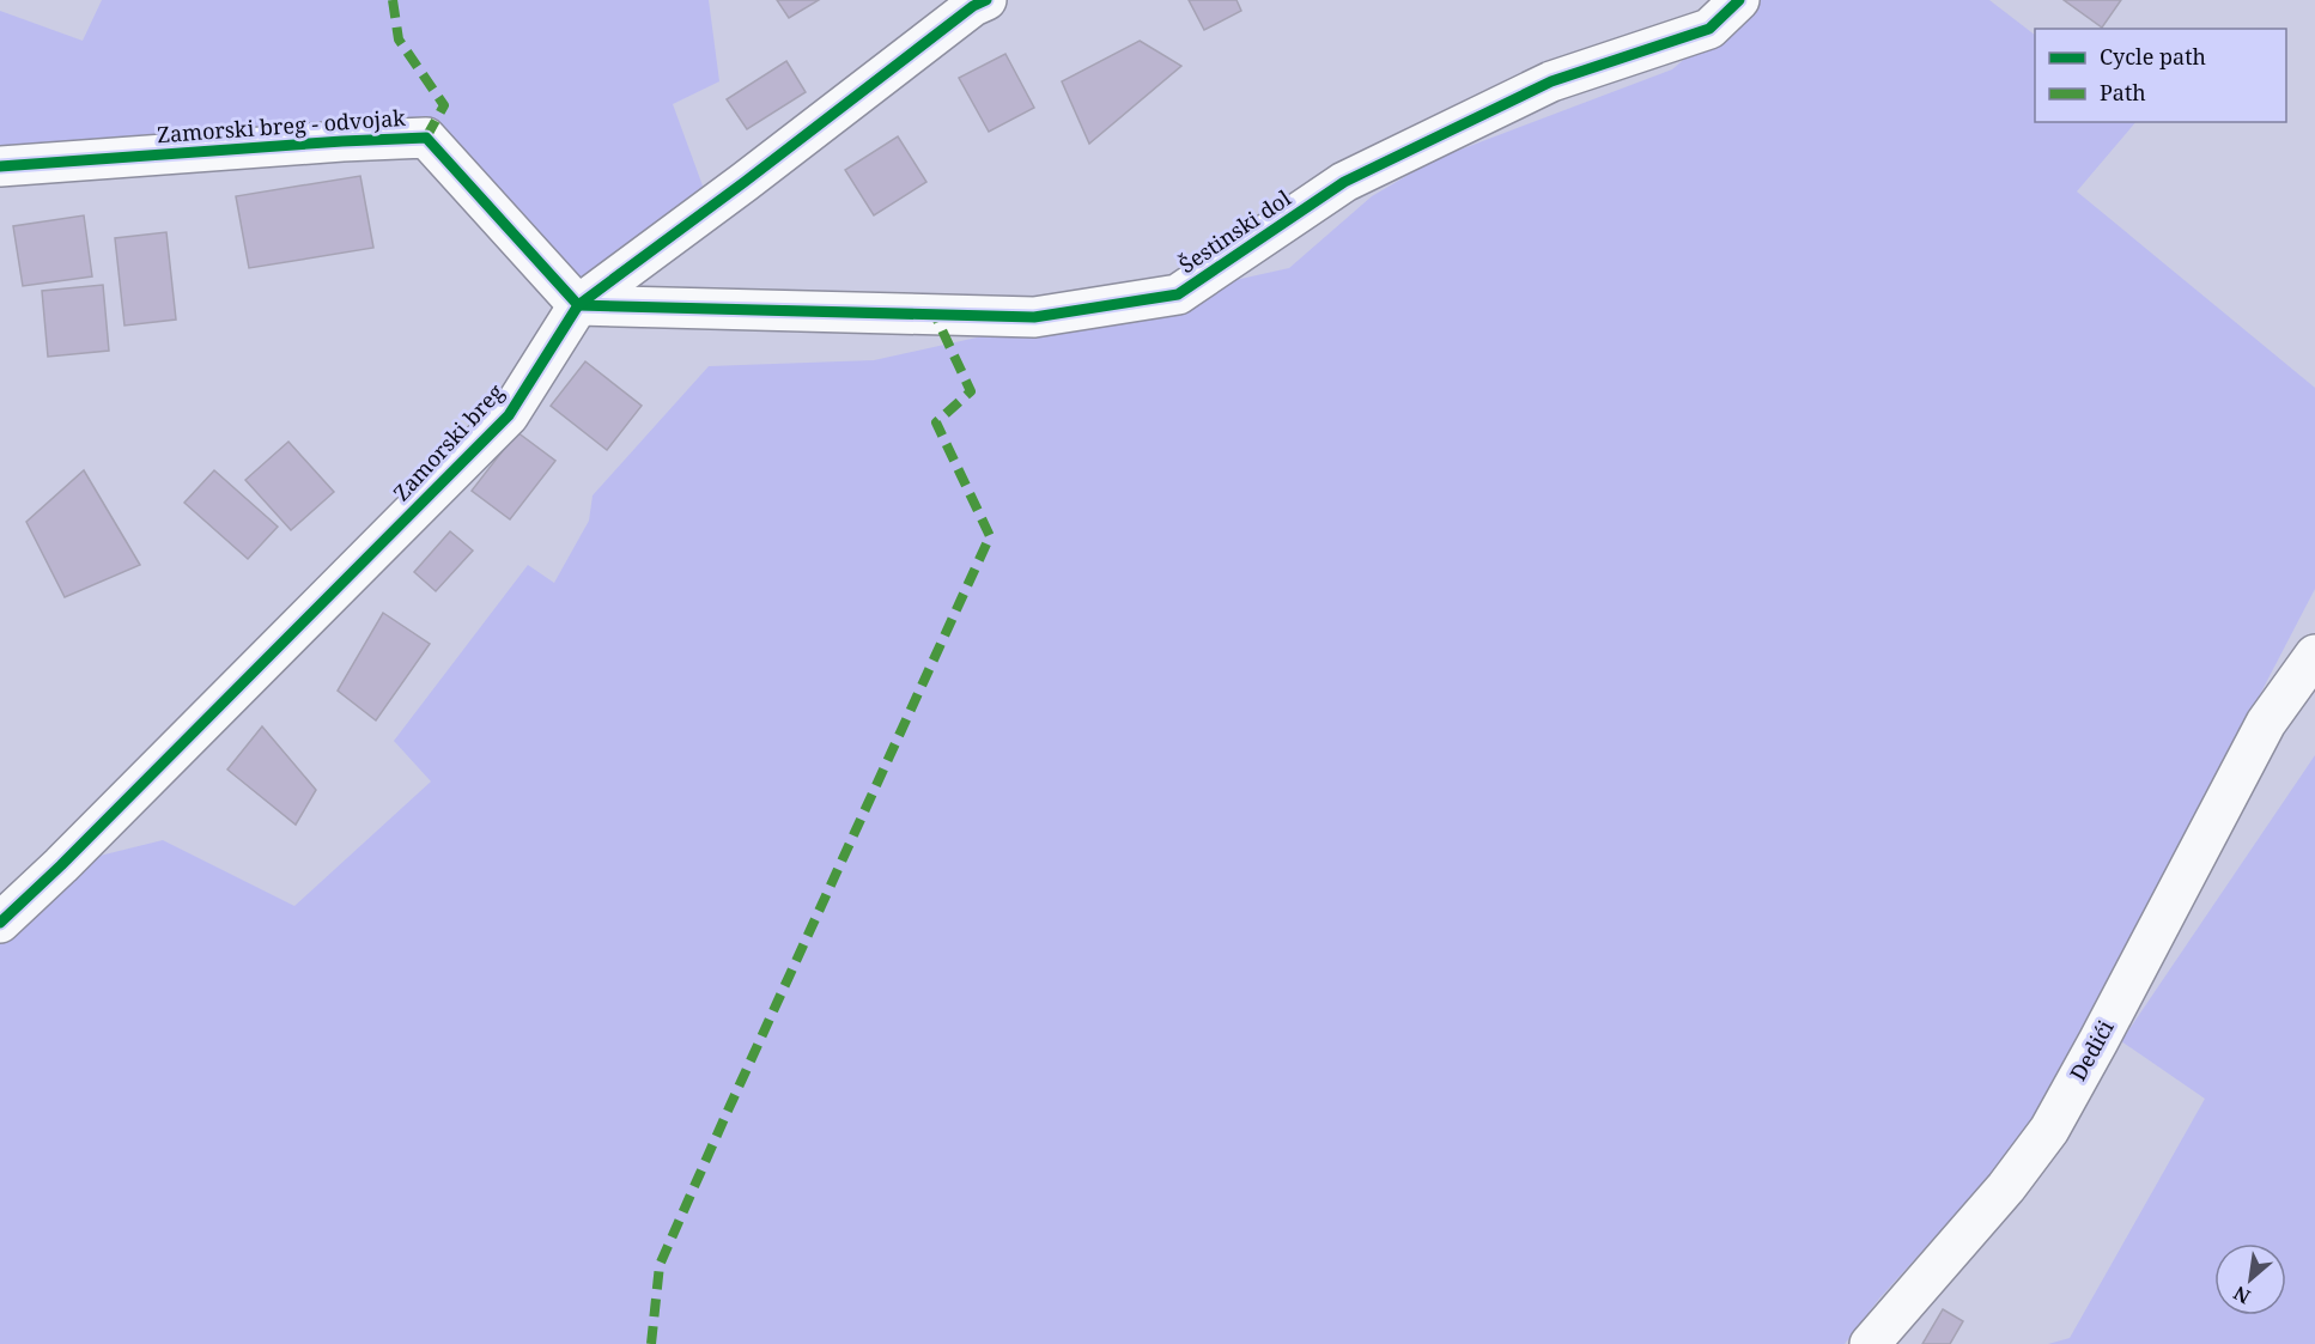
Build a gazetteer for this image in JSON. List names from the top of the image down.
{
  "streets": {
    "street": [
      "Zamorski breg - odvojak",
      "Šestinski dol",
      "Zamorski breg",
      "Dedići"
    ]
  },
  "crossings": [
    ["Zamorski breg - odvojak", "Šestinski dol"],
    ["Zamorski breg - odvojak", "Zamorski breg"],
    ["Šestinski dol", "Zamorski breg"]
  ],
  "legend": ["Cycle path", "Path"],
  "north": "bottom left"
}
